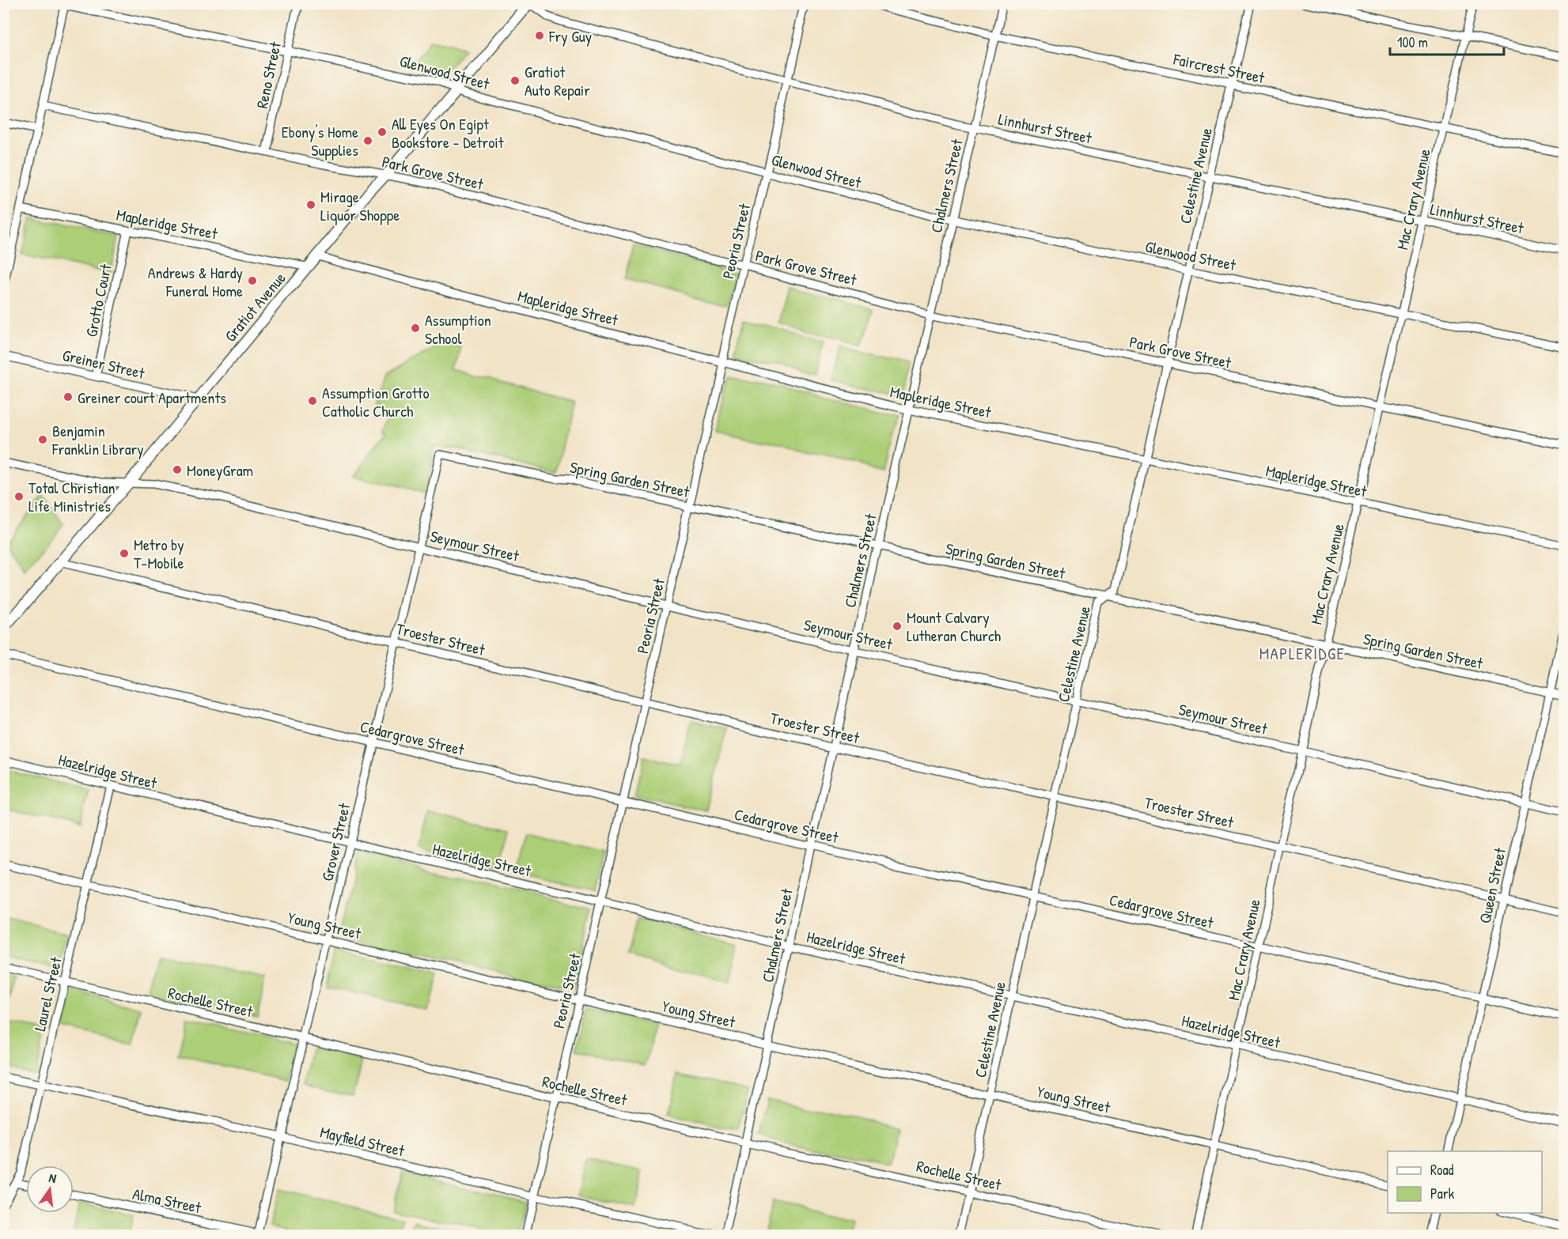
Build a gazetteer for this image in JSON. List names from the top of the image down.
{
  "streets": {
    "main road": ["Gratiot Avenue"],
    "street": [
      "Faircrest Street",
      "Glenwood Street",
      "Reno Street",
      "Linnhurst Street",
      "Park Grove Street",
      "Celestine Avenue",
      "Chalmers Street",
      "Mac Crary Avenue",
      "Mapleridge Street",
      "Peoria Street",
      "Grotto Court",
      "Greiner Street",
      "Spring Garden Street",
      "Seymour Street",
      "Troester Street",
      "Cedargrove Street",
      "Hazelridge Street",
      "Grover Street",
      "Queen Street",
      "Young Street",
      "Laurel Street",
      "Rochelle Street",
      "Mayfield Street",
      "Alma Street"
    ]
  },
  "crossings": [
    ["Faircrest Street", "Celestine Avenue"],
    ["Faircrest Street", "Chalmers Street"],
    ["Faircrest Street", "Mac Crary Avenue"],
    ["Glenwood Street", "Reno Street"],
    ["Glenwood Street", "Celestine Avenue"],
    ["Glenwood Street", "Chalmers Street"],
    ["Glenwood Street", "Mac Crary Avenue"],
    ["Glenwood Street", "Peoria Street"],
    ["Glenwood Street", "Gratiot Avenue"],
    ["Reno Street", "Park Grove Street"],
    ["Linnhurst Street", "Celestine Avenue"],
    ["Linnhurst Street", "Chalmers Street"],
    ["Linnhurst Street", "Mac Crary Avenue"],
    ["Linnhurst Street", "Peoria Street"],
    ["Linnhurst Street", "Gratiot Avenue"],
    ["Park Grove Street", "Celestine Avenue"],
    ["Park Grove Street", "Chalmers Street"],
    ["Park Grove Street", "Mac Crary Avenue"],
    ["Park Grove Street", "Peoria Street"],
    ["Park Grove Street", "Gratiot Avenue"],
    ["Celestine Avenue", "Mapleridge Street"],
    ["Celestine Avenue", "Spring Garden Street"],
    ["Celestine Avenue", "Seymour Street"],
    ["Celestine Avenue", "Troester Street"],
    ["Celestine Avenue", "Cedargrove Street"],
    ["Celestine Avenue", "Hazelridge Street"],
    ["Celestine Avenue", "Young Street"],
    ["Celestine Avenue", "Rochelle Street"],
    ["Chalmers Street", "Mapleridge Street"],
    ["Chalmers Street", "Spring Garden Street"],
    ["Chalmers Street", "Seymour Street"],
    ["Chalmers Street", "Troester Street"],
    ["Chalmers Street", "Cedargrove Street"],
    ["Chalmers Street", "Hazelridge Street"],
    ["Chalmers Street", "Young Street"],
    ["Chalmers Street", "Rochelle Street"],
    ["Mac Crary Avenue", "Mapleridge Street"],
    ["Mac Crary Avenue", "Spring Garden Street"],
    ["Mac Crary Avenue", "Seymour Street"],
    ["Mac Crary Avenue", "Troester Street"],
    ["Mac Crary Avenue", "Cedargrove Street"],
    ["Mac Crary Avenue", "Hazelridge Street"],
    ["Mac Crary Avenue", "Young Street"],
    ["Mapleridge Street", "Peoria Street"],
    ["Mapleridge Street", "Grotto Court"],
    ["Mapleridge Street", "Gratiot Avenue"],
    ["Peoria Street", "Spring Garden Street"],
    ["Peoria Street", "Seymour Street"],
    ["Peoria Street", "Troester Street"],
    ["Peoria Street", "Cedargrove Street"],
    ["Peoria Street", "Hazelridge Street"],
    ["Peoria Street", "Young Street"],
    ["Peoria Street", "Rochelle Street"],
    ["Peoria Street", "Mayfield Street"],
    ["Grotto Court", "Greiner Street"],
    ["Gratiot Avenue", "Greiner Street"],
    ["Gratiot Avenue", "Seymour Street"],
    ["Gratiot Avenue", "Troester Street"],
    ["Spring Garden Street", "Grover Street"],
    ["Spring Garden Street", "Queen Street"],
    ["Seymour Street", "Grover Street"],
    ["Seymour Street", "Queen Street"],
    ["Troester Street", "Grover Street"],
    ["Troester Street", "Queen Street"],
    ["Cedargrove Street", "Grover Street"],
    ["Cedargrove Street", "Queen Street"],
    ["Hazelridge Street", "Grover Street"],
    ["Hazelridge Street", "Queen Street"],
    ["Hazelridge Street", "Laurel Street"],
    ["Grover Street", "Young Street"],
    ["Grover Street", "Rochelle Street"],
    ["Grover Street", "Mayfield Street"],
    ["Grover Street", "Alma Street"],
    ["Young Street", "Laurel Street"],
    ["Laurel Street", "Rochelle Street"],
    ["Laurel Street", "Mayfield Street"]
  ],
  "districts": ["MAPLERIDGE"],
  "places": [
    "Fry Guy",
    "Gratiot Auto Repair",
    "All Eyes On Egipt Bookstore - Detroit",
    "Ebony's Home Supplies",
    "Mirage Liquor Shoppe",
    "Andrews & Hardy Funeral Home",
    "Assumption School",
    "Greiner court Apartments",
    "Assumption Grotto Catholic Church",
    "Benjamin Franklin Library",
    "MoneyGram",
    "Total Christian Life Ministries",
    "Metro by T-Mobile",
    "Mount Calvary Lutheran Church"
  ],
  "legend": ["Road", "Park"],
  "scale_bar": "100 m",
  "north": "top"
}
